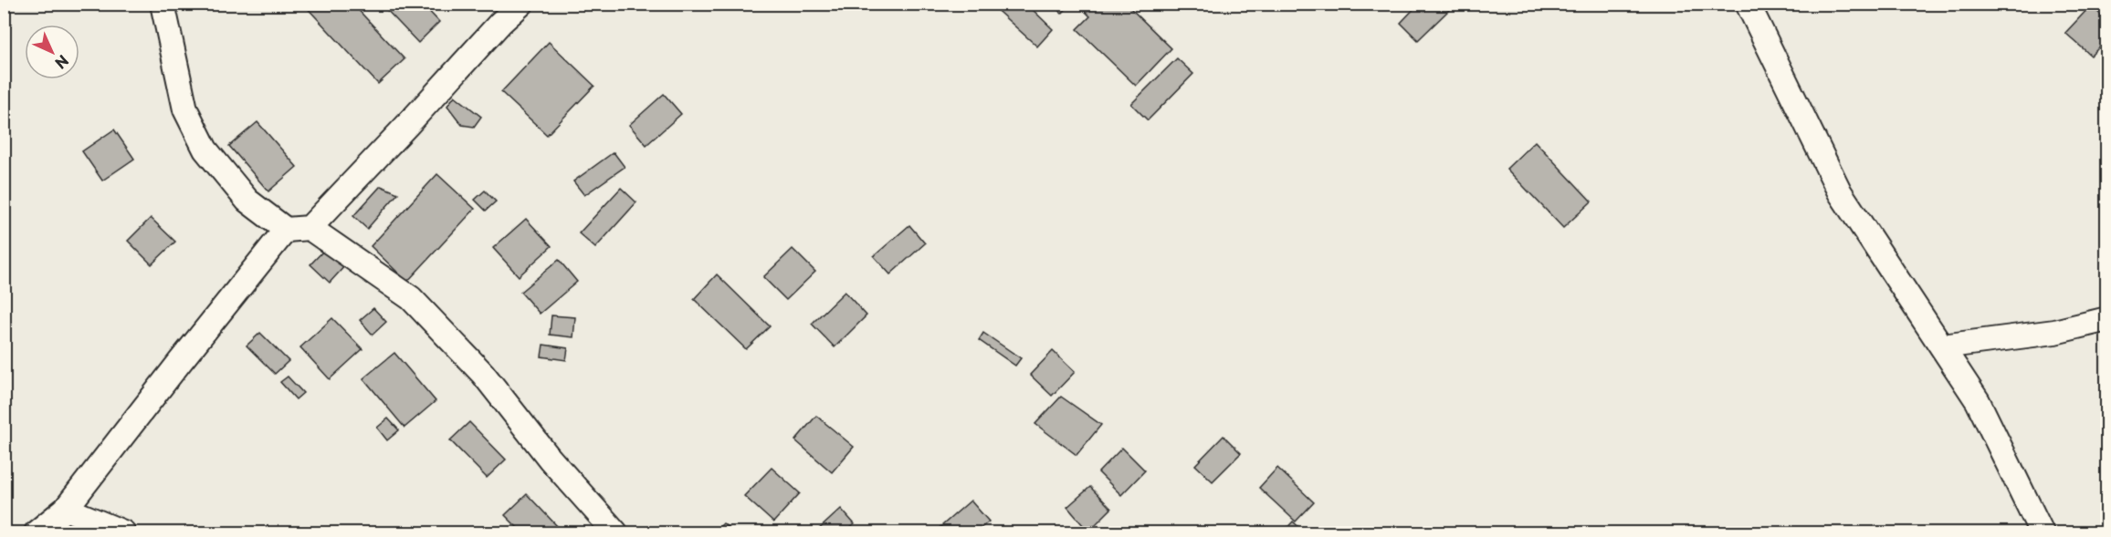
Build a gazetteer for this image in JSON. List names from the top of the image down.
{
  "north": "bottom right"
}
